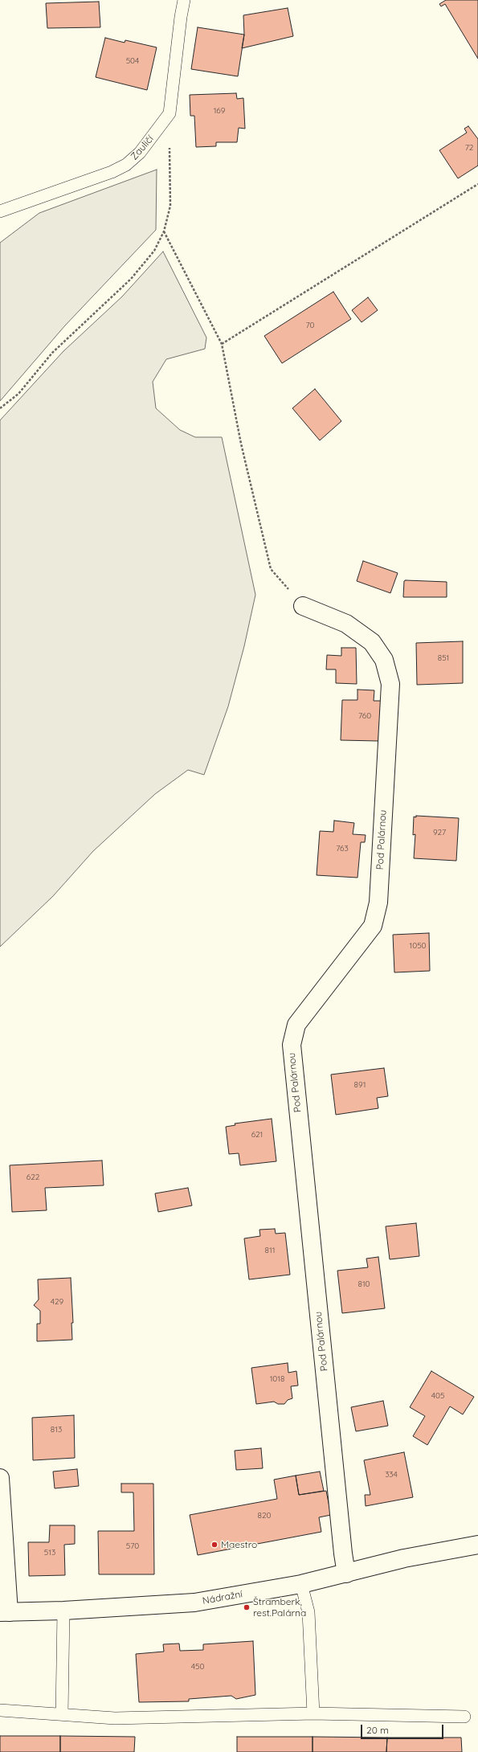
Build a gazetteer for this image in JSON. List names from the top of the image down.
{
  "streets": {
    "street": ["Pod Palárnou", "Nádražní"],
    "lane": ["Zauličí"]
  },
  "crossings": [
    ["Pod Palárnou", "Nádražní"]
  ],
  "places": ["Maestro", "Štramberk, rest.Palárna"],
  "house_numbers": [
    "504",
    "169",
    "72",
    "70",
    "851",
    "760",
    "927",
    "763",
    "1050",
    "891",
    "621",
    "622",
    "811",
    "810",
    "429",
    "1018",
    "405",
    "813",
    "334",
    "820",
    "570",
    "513",
    "450"
  ],
  "scale_bar": "20 m"
}
